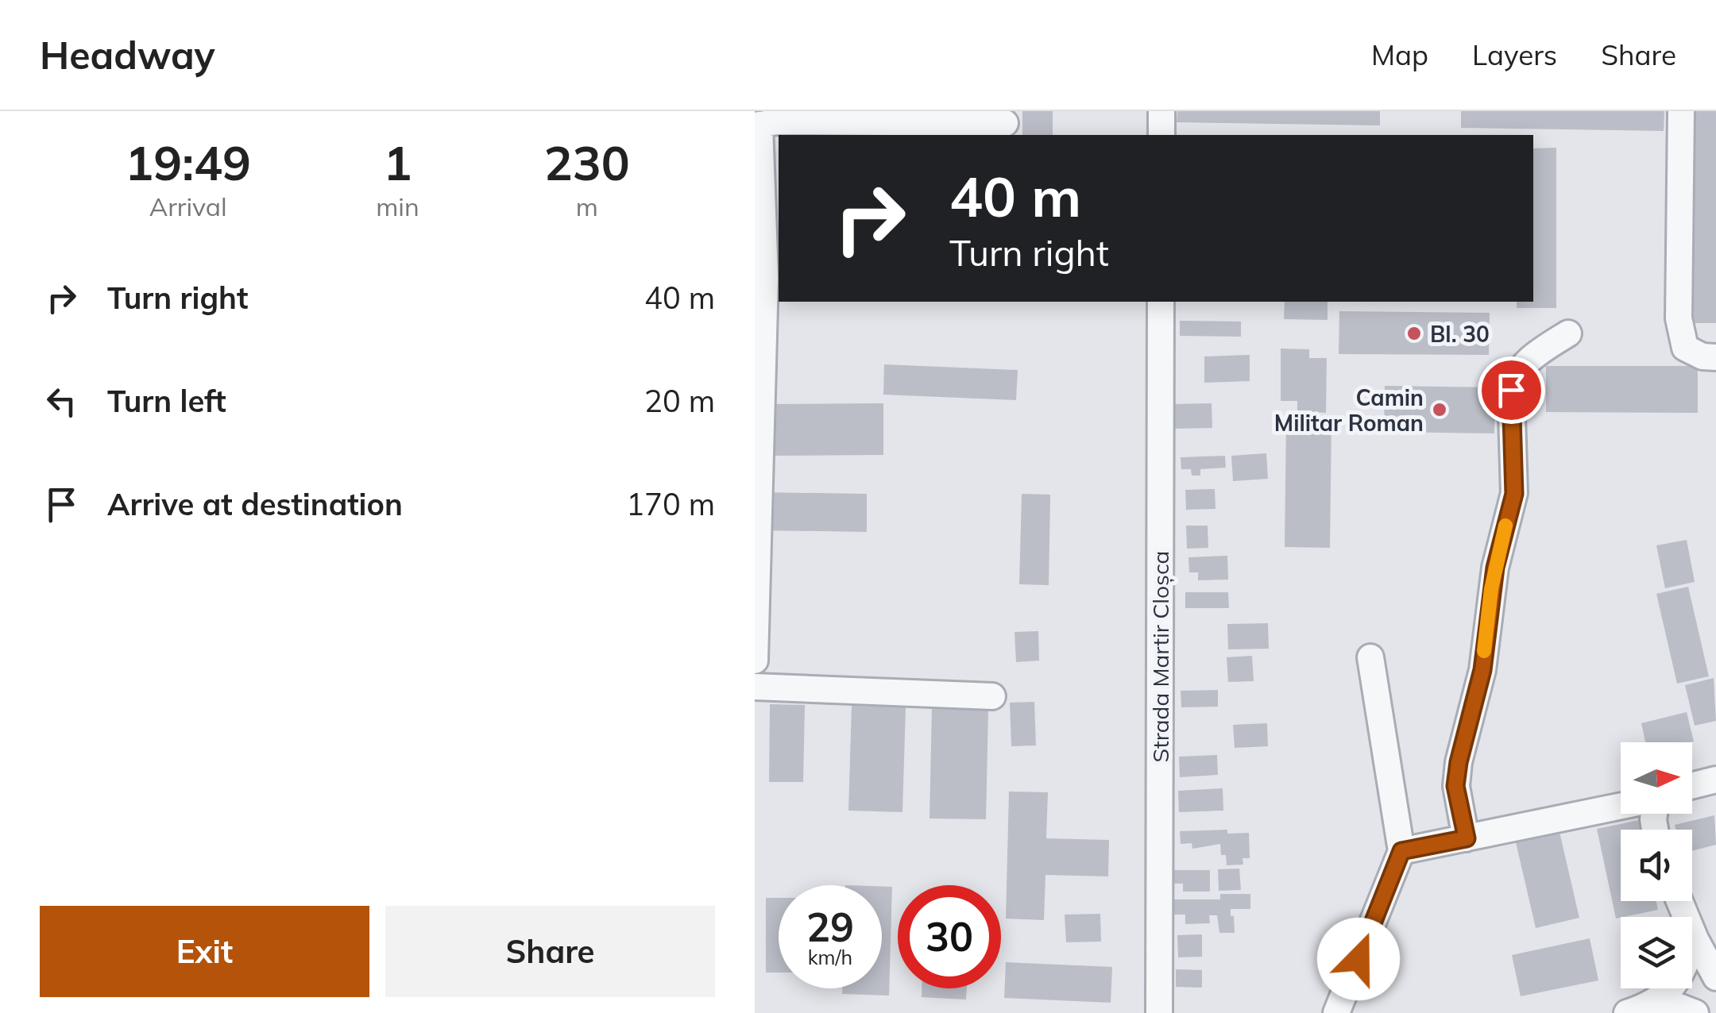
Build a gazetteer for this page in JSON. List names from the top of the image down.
{
  "streets": {
    "street": ["Strada Martir Cloșca"]
  },
  "places": ["Bl. 30", "Camin Militar Roman"],
  "north": "right",
  "page": {
    "header": "Headway",
    "nav": ["Map", "Layers", "Share"],
    "eta": [
      "19:49",
      "Arrival",
      "1",
      "min",
      "230",
      "m"
    ],
    "turn": ["40 m", "Turn right"],
    "list": [
      {
        "name": "Turn right",
        "value": "40 m"
      },
      {
        "name": "Turn left",
        "value": "20 m"
      },
      {
        "name": "Arrive at destination",
        "value": "170 m"
      }
    ],
    "speed": "29 km/h",
    "limit": "30",
    "buttons": ["Exit", "Share"]
  }
}
